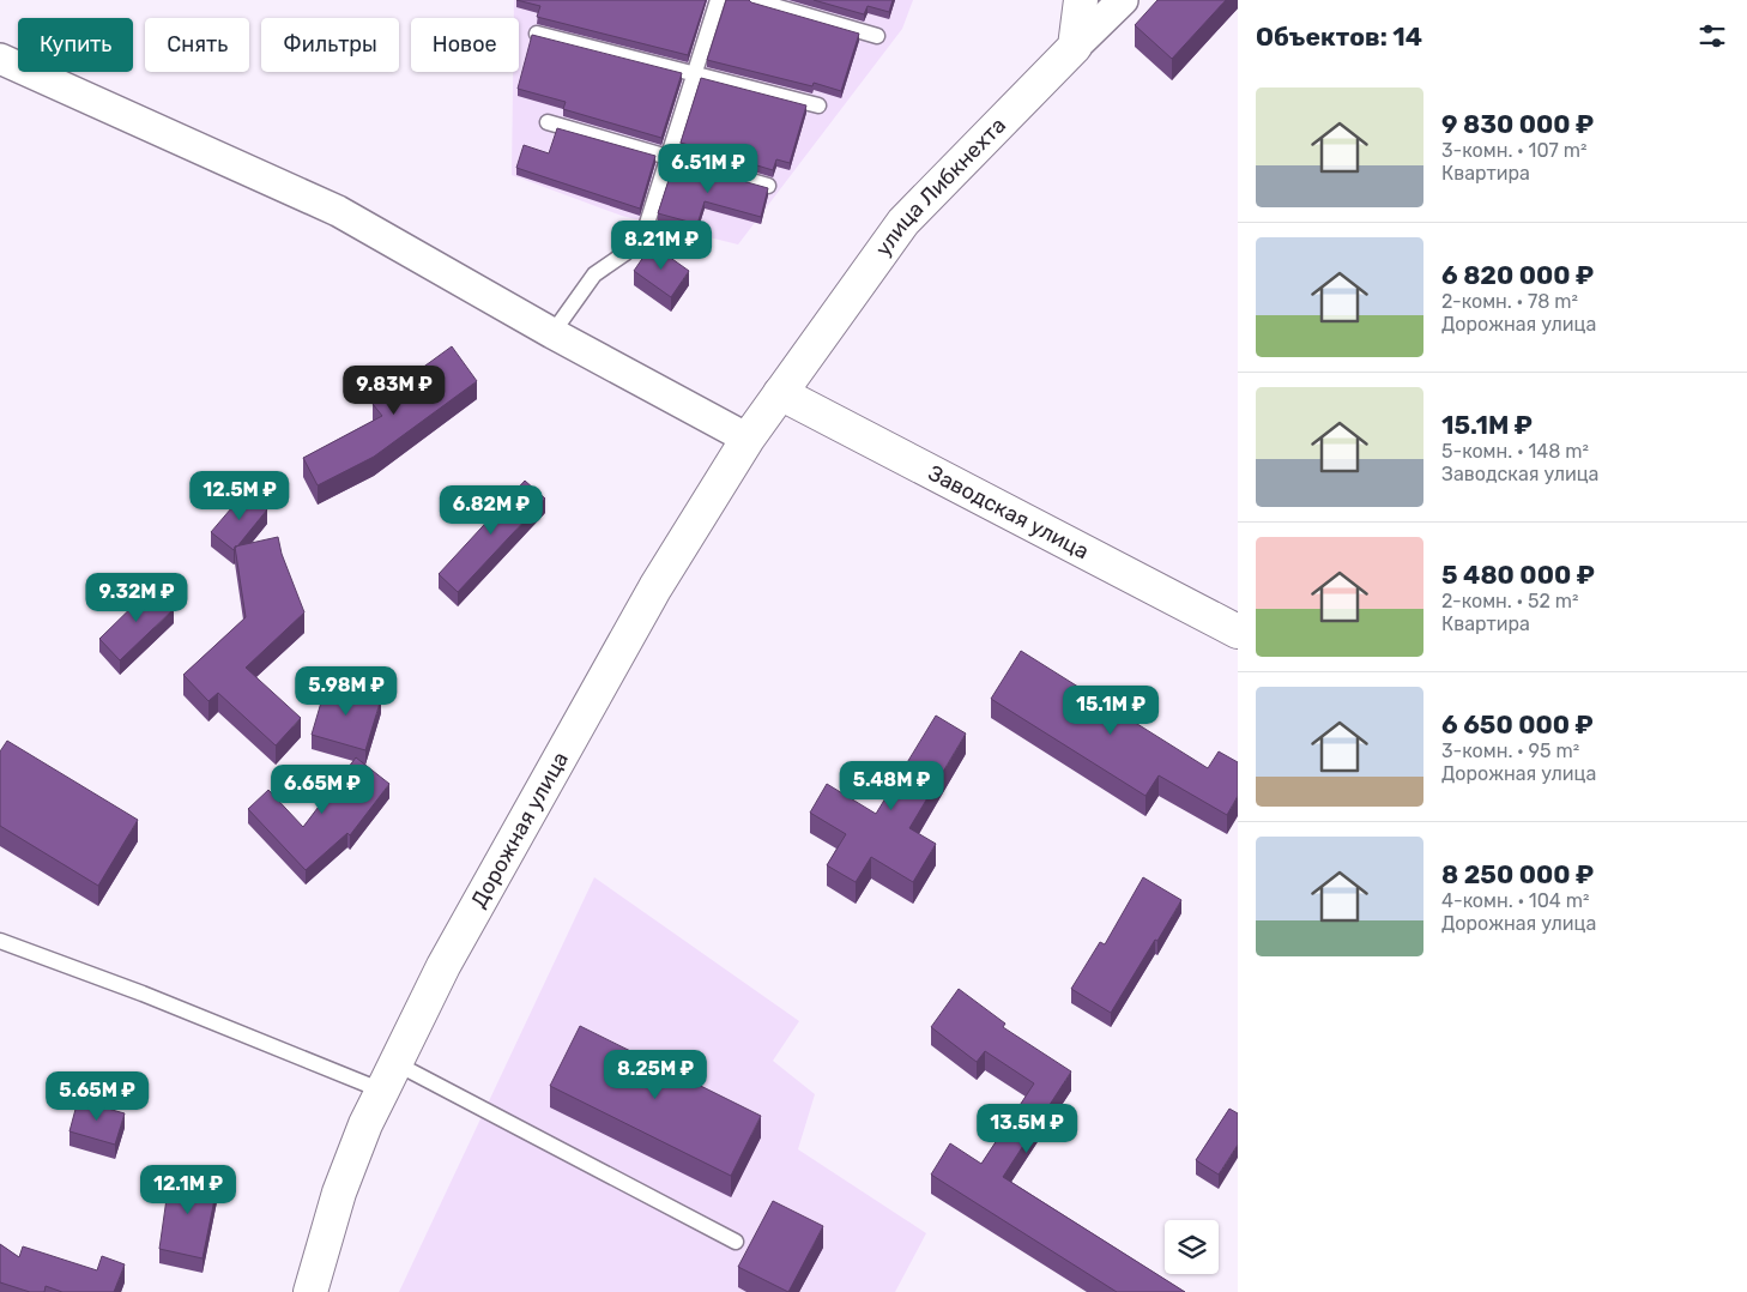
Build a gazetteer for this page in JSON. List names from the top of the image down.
{
  "streets": {
    "street": ["улица Либкнехта", "Заводская улица", "Дорожная улица"]
  },
  "crossings": [
    ["улица Либкнехта", "Заводская улица"],
    ["улица Либкнехта", "Дорожная улица"],
    ["Заводская улица", "Дорожная улица"]
  ],
  "page": {
    "heading": "Объектов: 14",
    "chip": [
      "Купить",
      "Снять",
      "Фильтры",
      "Новое"
    ],
    "list": [
      {
        "name": "9 830 000 ₽",
        "note": "3-комн. · 107 m² · Квартира"
      },
      {
        "name": "6 820 000 ₽",
        "note": "2-комн. · 78 m² · Дорожная улица"
      },
      {
        "name": "15.1M ₽",
        "note": "5-комн. · 148 m² · Заводская улица"
      },
      {
        "name": "5 480 000 ₽",
        "note": "2-комн. · 52 m² · Квартира"
      },
      {
        "name": "6 650 000 ₽",
        "note": "3-комн. · 95 m² · Дорожная улица"
      },
      {
        "name": "8 250 000 ₽",
        "note": "4-комн. · 104 m² · Дорожная улица"
      }
    ],
    "price": [
      "6.51M ₽",
      "8.21M ₽",
      "9.83M ₽",
      "12.5M ₽",
      "6.82M ₽",
      "9.32M ₽",
      "5.98M ₽",
      "15.1M ₽",
      "5.48M ₽",
      "6.65M ₽",
      "8.25M ₽",
      "5.65M ₽",
      "13.5M ₽",
      "12.1M ₽"
    ]
  }
}
